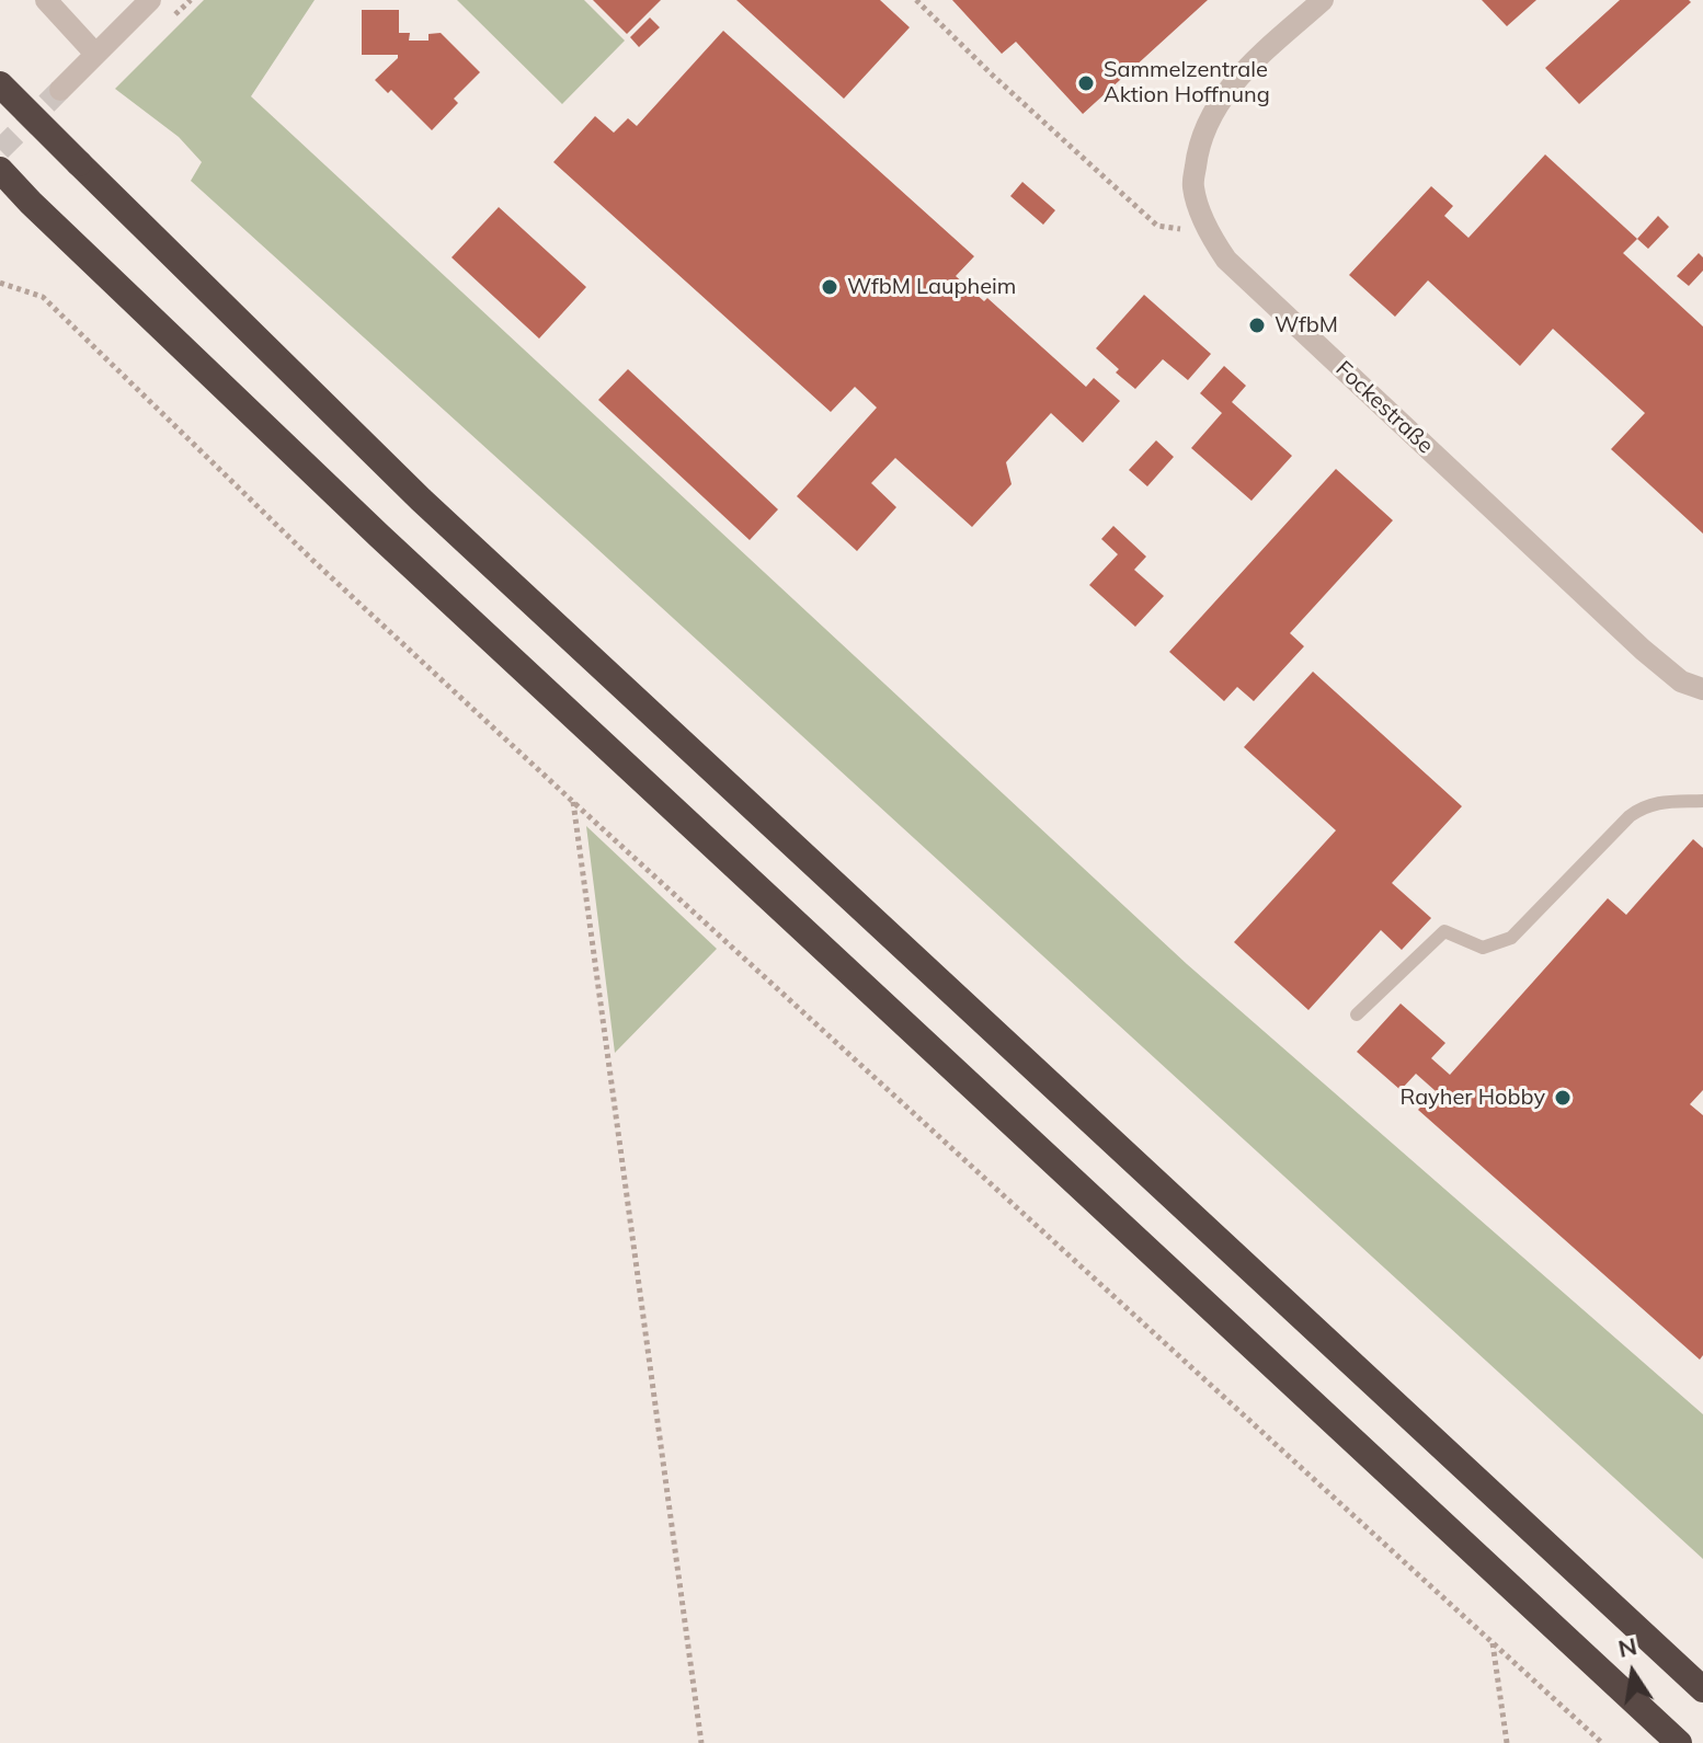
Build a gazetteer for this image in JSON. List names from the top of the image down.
{
  "streets": {
    "street": ["Fockestraße"]
  },
  "places": [
    "Sammelzentrale Aktion Hoffnung",
    "WfbM Laupheim",
    "WfbM",
    "Rayher Hobby"
  ],
  "north": "top"
}
